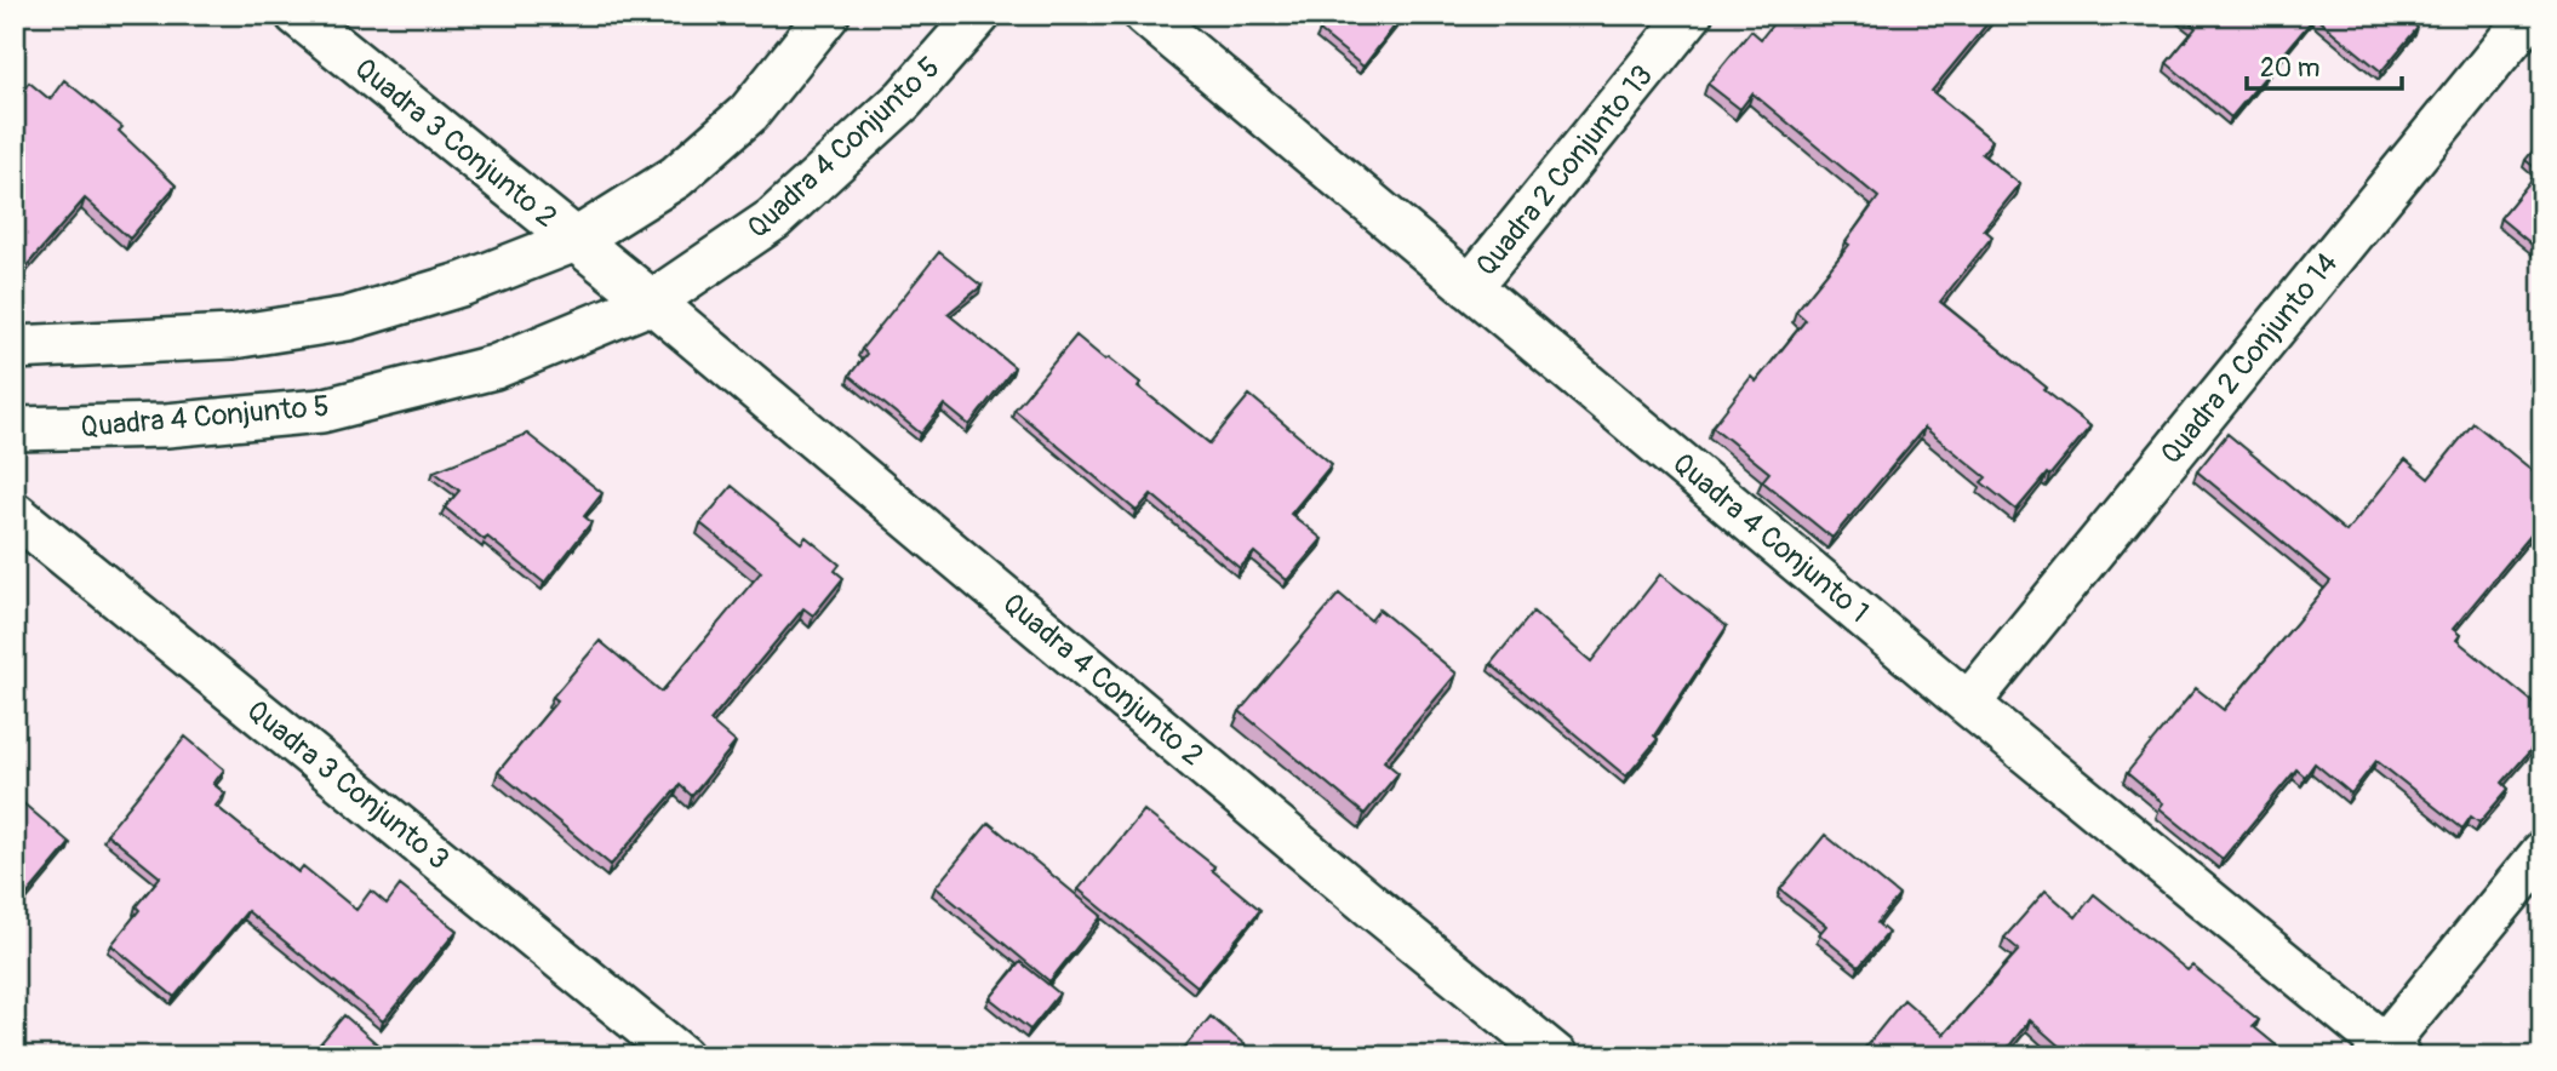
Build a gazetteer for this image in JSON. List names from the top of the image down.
{
  "streets": {
    "street": [
      "Quadra 3 Conjunto 2",
      "Quadra 4 Conjunto 5",
      "Quadra 2 Conjunto 13",
      "Quadra 2 Conjunto 14",
      "Quadra 4 Conjunto 1",
      "Quadra 4 Conjunto 2",
      "Quadra 3 Conjunto 3"
    ]
  },
  "crossings": [
    ["Quadra 3 Conjunto 2", "Quadra 4 Conjunto 5"],
    ["Quadra 3 Conjunto 2", "Quadra 4 Conjunto 2"],
    ["Quadra 4 Conjunto 5", "Quadra 4 Conjunto 2"],
    ["Quadra 2 Conjunto 13", "Quadra 4 Conjunto 1"],
    ["Quadra 2 Conjunto 14", "Quadra 4 Conjunto 1"]
  ],
  "scale_bar": "20 m"
}
